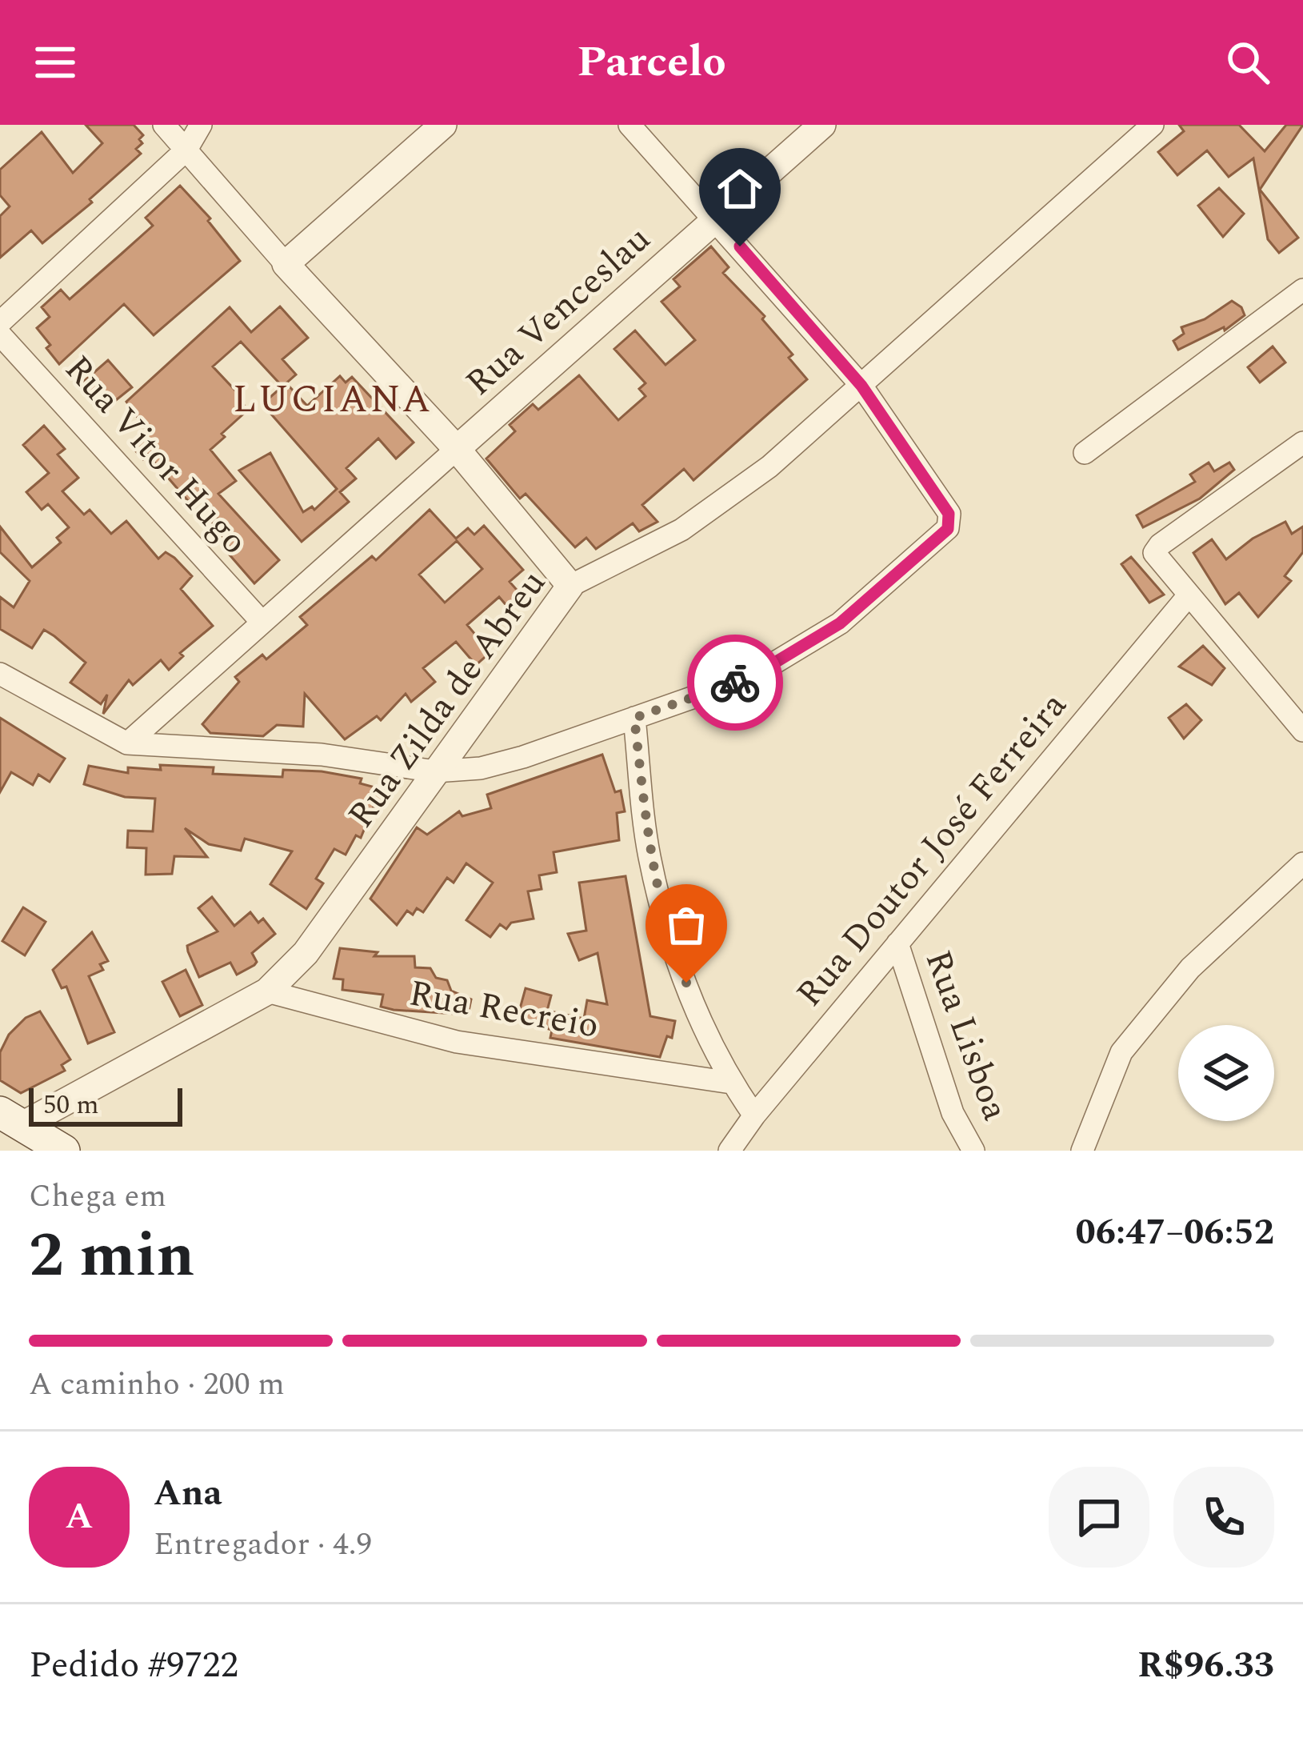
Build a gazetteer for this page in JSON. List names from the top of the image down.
{
  "streets": {
    "street": [
      "Rua Venceslau",
      "Rua Vitor Hugo",
      "Rua Zilda de Abreu",
      "Rua Doutor José Ferreira",
      "Rua Recreio",
      "Rua Lisboa"
    ]
  },
  "crossings": [
    ["Rua Venceslau", "Rua Vitor Hugo"],
    ["Rua Zilda de Abreu", "Rua Recreio"],
    ["Rua Doutor José Ferreira", "Rua Lisboa"]
  ],
  "districts": ["LUCIANA"],
  "scale_bar": "50 m",
  "page": {
    "header": "Parcelo",
    "scale": "50 m",
    "heading": ["2 min", "Chega em", "06:47–06:52"],
    "panel": [
      "Ana",
      "Entregador · 4.9",
      "Pedido #9722",
      "R$96.33"
    ],
    "bar": "A caminho · 200 m",
    "round": "A"
  }
}
